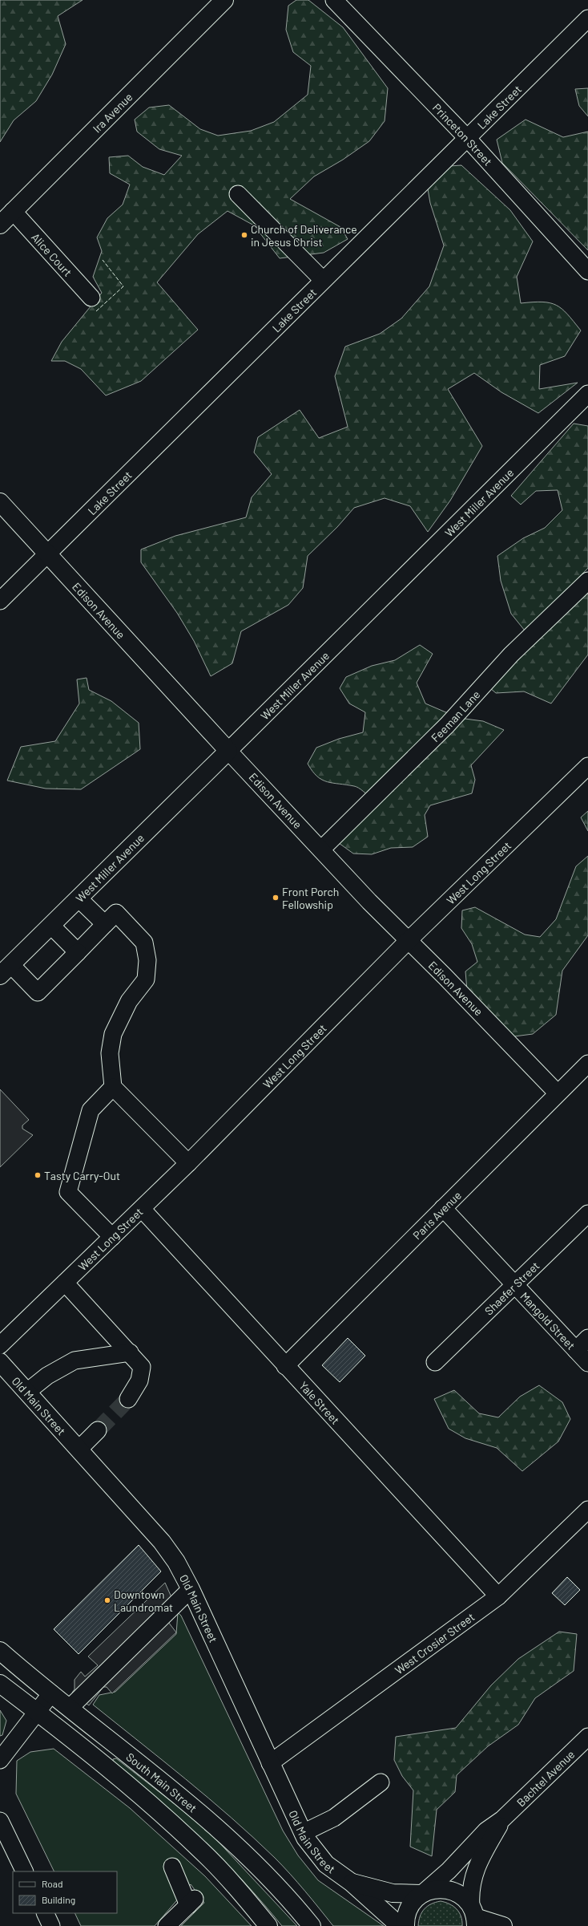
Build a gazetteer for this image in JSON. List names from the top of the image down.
{
  "streets": {
    "main road": [
      "Ira Avenue",
      "West Miller Avenue",
      "Edison Avenue",
      "Old Main Street",
      "South Main Street"
    ],
    "street": [
      "Lake Street",
      "Princeton Street",
      "Alice Court",
      "Feeman Lane",
      "West Long Street",
      "Paris Avenue",
      "Shaefer Street",
      "Mangold Street",
      "Yale Street",
      "West Crosier Street",
      "Bachtel Avenue"
    ]
  },
  "crossings": [
    ["Lake Street", "Princeton Street"],
    ["Lake Street", "Edison Avenue"],
    ["Ira Avenue", "Alice Court"],
    ["West Miller Avenue", "Edison Avenue"],
    ["Edison Avenue", "Feeman Lane"],
    ["Edison Avenue", "West Long Street"],
    ["Edison Avenue", "Paris Avenue"],
    ["West Long Street", "Yale Street"],
    ["Paris Avenue", "Mangold Street"],
    ["Paris Avenue", "Yale Street"],
    ["Shaefer Street", "Mangold Street"],
    ["Yale Street", "West Crosier Street"],
    ["Old Main Street", "West Crosier Street"],
    ["Old Main Street", "Bachtel Avenue"]
  ],
  "places": [
    "Church of Deliverance in Jesus Christ",
    "Front Porch Fellowship",
    "Tasty Carry-Out",
    "Downtown Laundromat"
  ],
  "legend": ["Road", "Building"]
}
